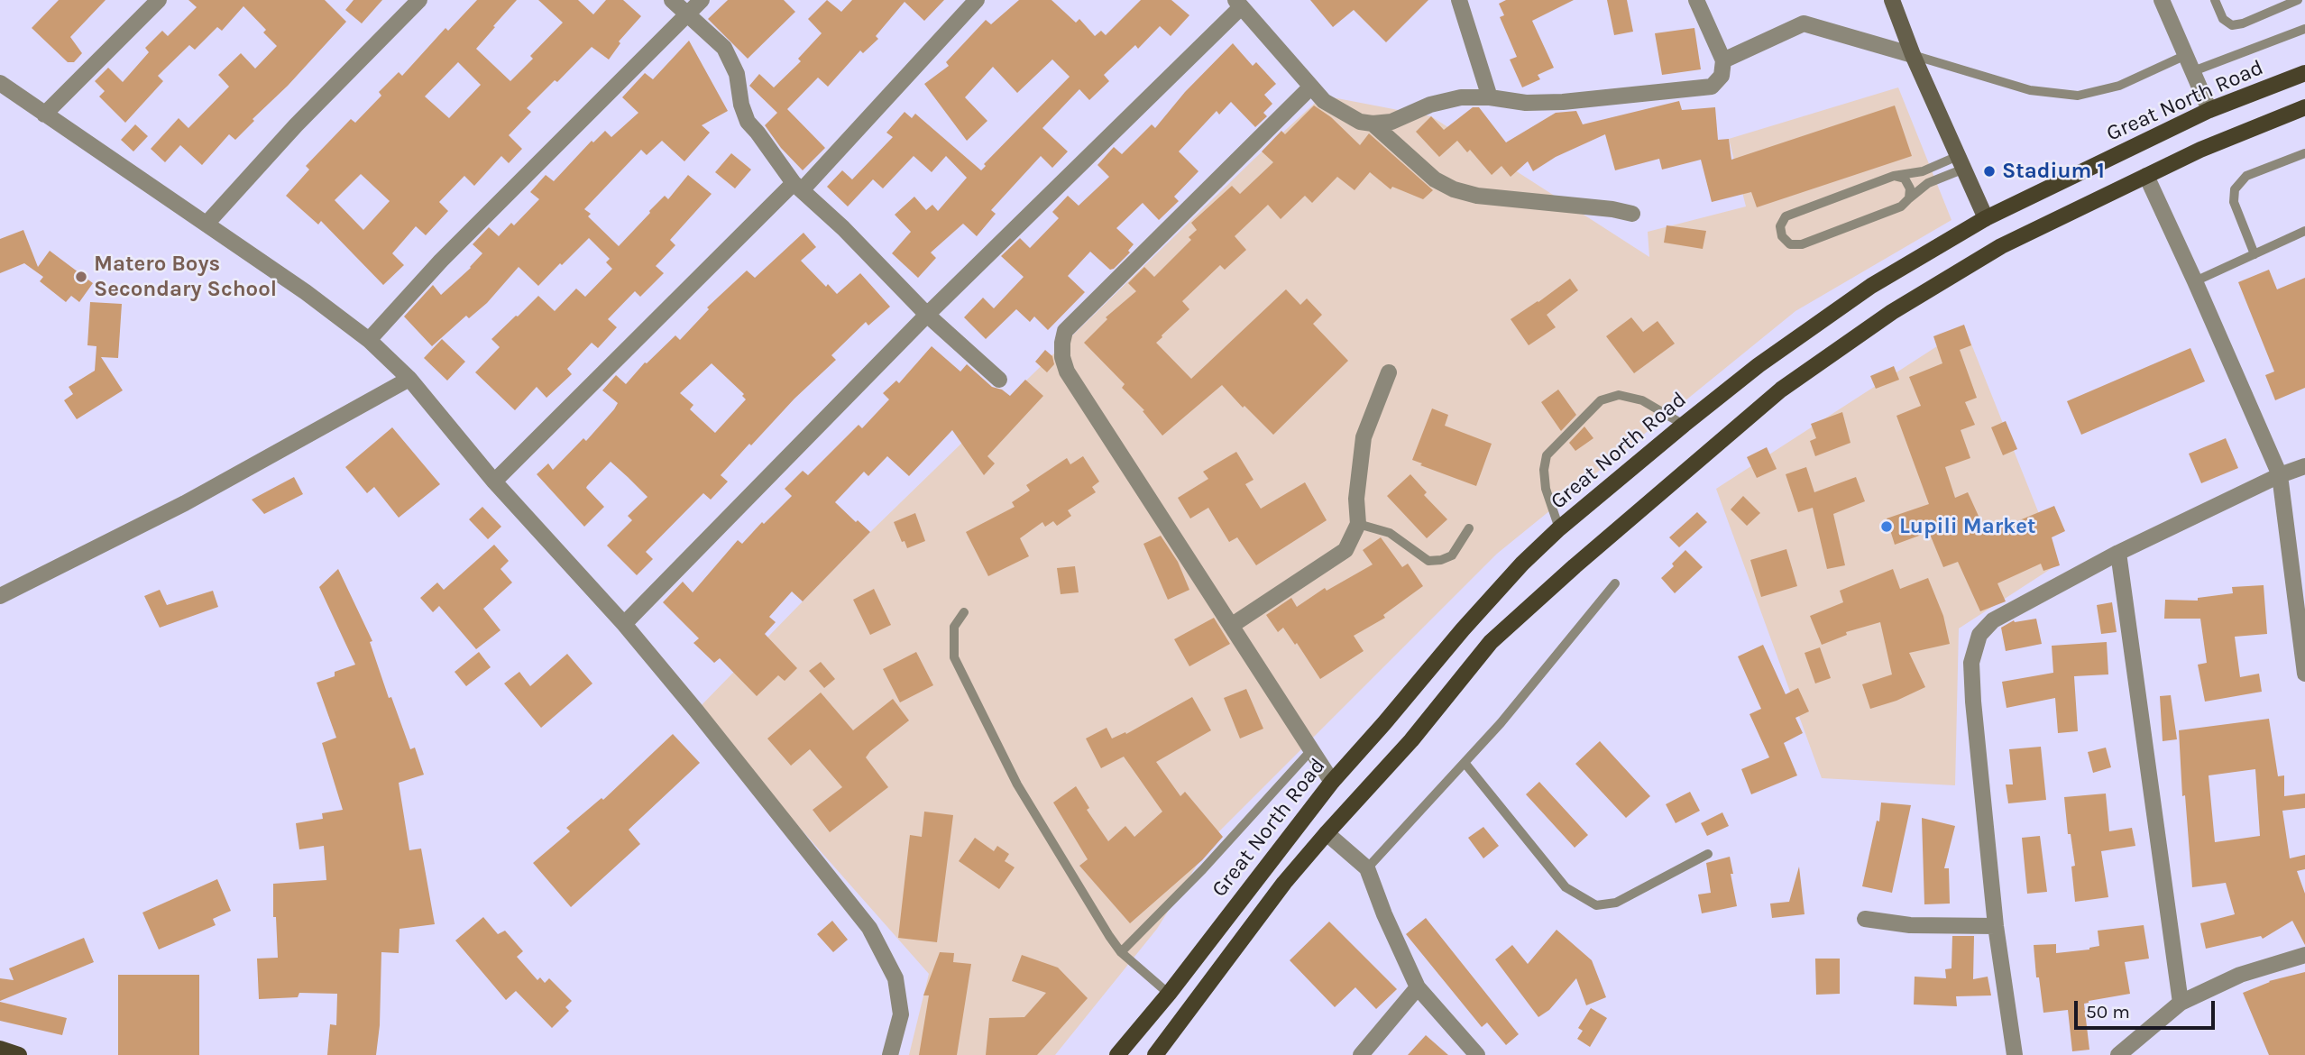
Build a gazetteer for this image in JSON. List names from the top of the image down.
{
  "streets": {
    "main road": ["Great North Road"]
  },
  "places": ["Stadium 1", "Matero Boys Secondary School", "Lupili Market"],
  "scale_bar": "50 m"
}
